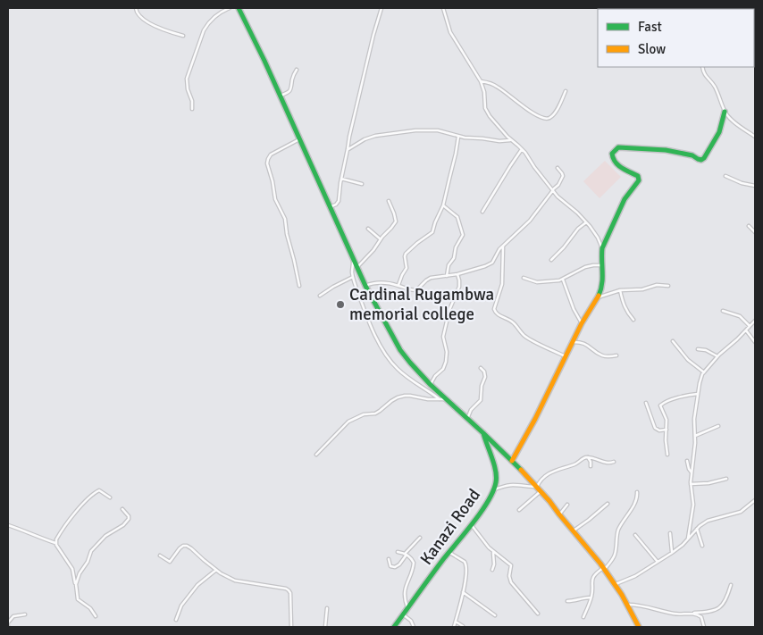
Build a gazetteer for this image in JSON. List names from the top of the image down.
{
  "streets": {
    "main road": ["Kanazi Road"]
  },
  "places": ["Cardinal Rugambwa memorial college"],
  "legend": ["Fast", "Slow"]
}
